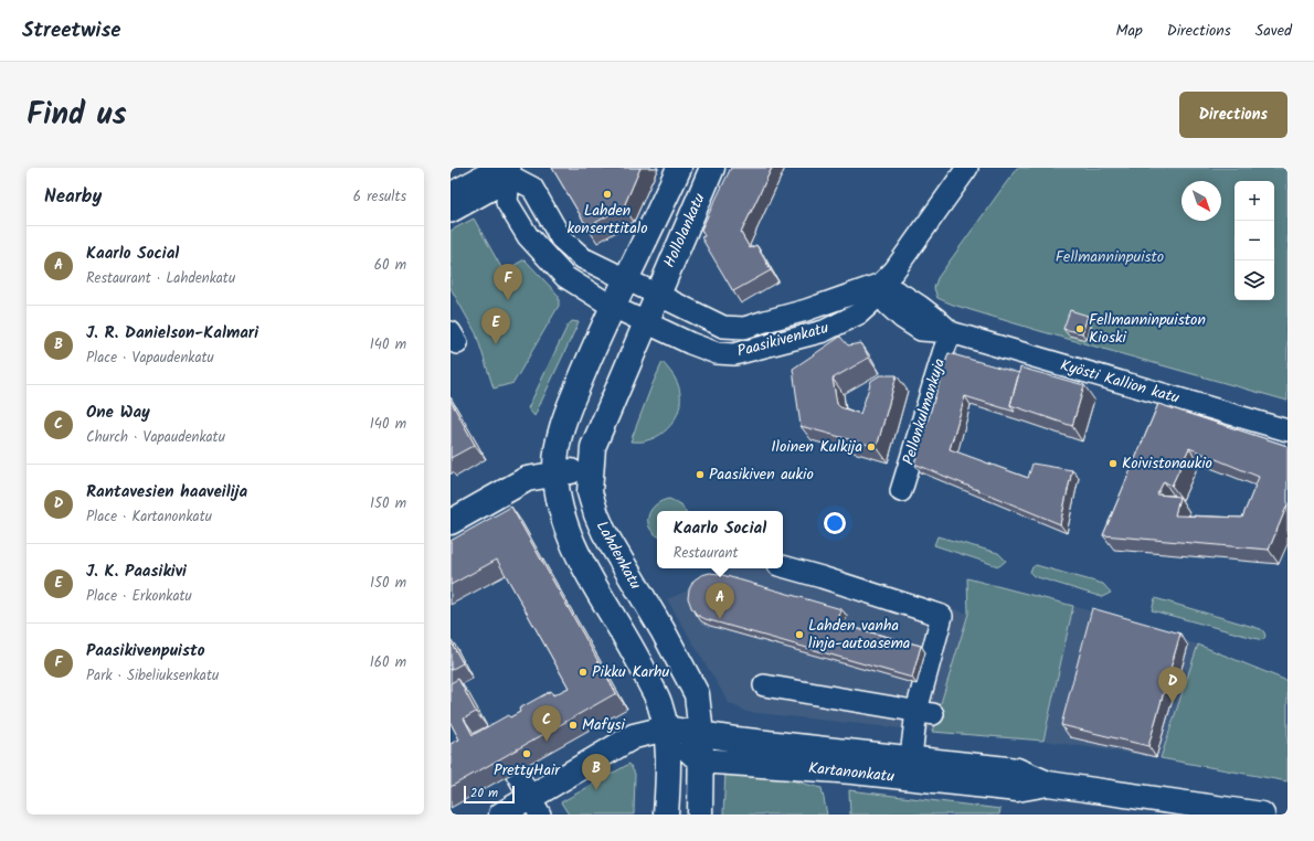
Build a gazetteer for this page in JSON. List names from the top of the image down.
{
  "streets": {
    "main road": ["Hollolankatu", "Lahdenkatu", "Kartanonkatu"],
    "street": ["Paasikivenkatu", "Kyösti Kallion katu", "Pellonkulmankuja"]
  },
  "crossings": [
    ["Hollolankatu", "Paasikivenkatu"],
    ["Hollolankatu", "Lahdenkatu"],
    ["Paasikivenkatu", "Kyösti Kallion katu"],
    ["Paasikivenkatu", "Lahdenkatu"],
    ["Kyösti Kallion katu", "Pellonkulmankuja"],
    ["Lahdenkatu", "Kartanonkatu"]
  ],
  "parks": ["Fellmanninpuisto"],
  "places": [
    "Lahden konserttitalo",
    "Fellmanninpuiston Kioski",
    "Iloinen Kulkija",
    "Koivistonaukio",
    "Paasikiven aukio",
    "Lahden vanha linja-autoasema",
    "Pikku Karhu",
    "Mafysi",
    "PrettyHair"
  ],
  "scale_bar": "20 m",
  "north": "bottom right",
  "page": {
    "header": "Streetwise",
    "nav": ["Map", "Directions", "Saved"],
    "title": "Find us",
    "buttons": "Directions",
    "heading": ["Nearby", "6 results"],
    "map_buttons": ["+", "−"],
    "list": [
      {
        "mark": "A",
        "name": "Kaarlo Social",
        "note": "Restaurant · Lahdenkatu",
        "value": "60 m"
      },
      {
        "mark": "B",
        "name": "J. R. Danielson-Kalmari",
        "note": "Place · Vapaudenkatu",
        "value": "140 m"
      },
      {
        "mark": "C",
        "name": "One Way",
        "note": "Church · Vapaudenkatu",
        "value": "140 m"
      },
      {
        "mark": "D",
        "name": "Rantavesien haaveilija",
        "note": "Place · Kartanonkatu",
        "value": "150 m"
      },
      {
        "mark": "E",
        "name": "J. K. Paasikivi",
        "note": "Place · Erkonkatu",
        "value": "150 m"
      },
      {
        "mark": "F",
        "name": "Paasikivenpuisto",
        "note": "Park · Sibeliuksenkatu",
        "value": "160 m"
      }
    ],
    "pins": [
      "F",
      "E",
      "A",
      "D",
      "C",
      "B"
    ],
    "popup": ["Kaarlo Social", "Restaurant"],
    "scale": "20 m"
  }
}
